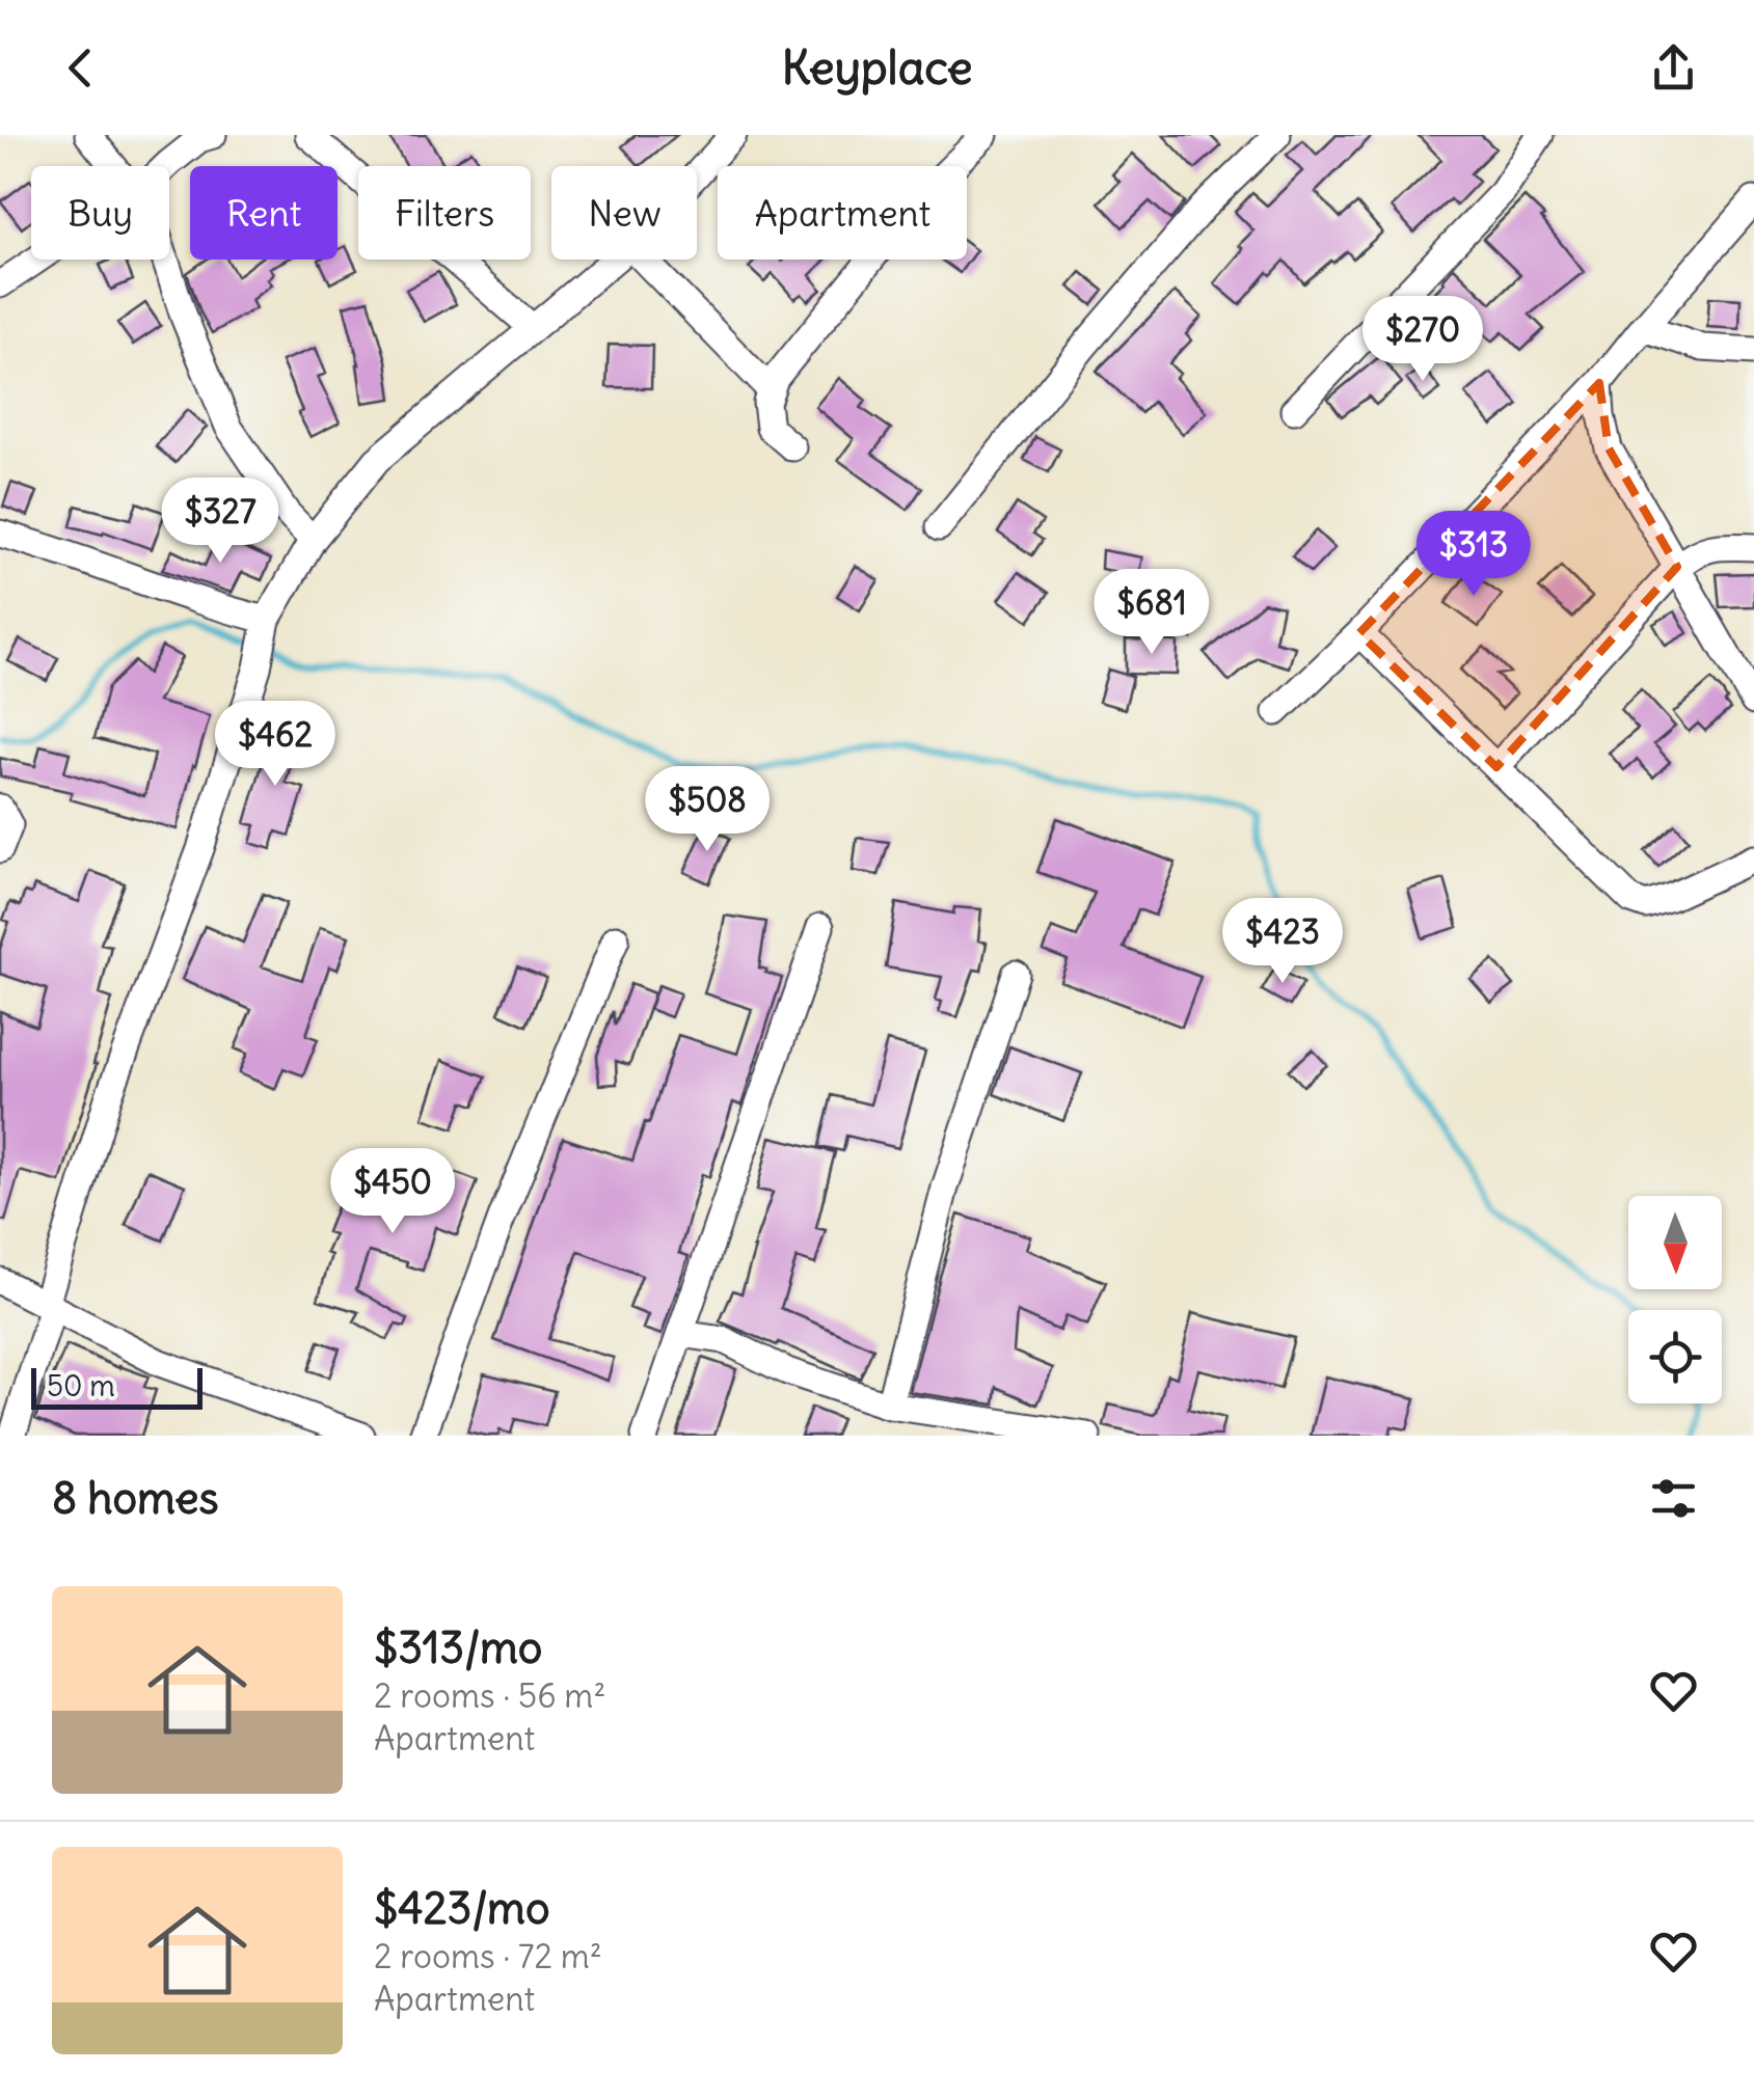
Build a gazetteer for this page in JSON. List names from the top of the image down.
{
  "scale_bar": "50 m",
  "north": "bottom",
  "page": {
    "header": "Keyplace",
    "chip": [
      "Buy",
      "Rent",
      "Filters",
      "New",
      "Apartment"
    ],
    "price": [
      "$270",
      "$327",
      "$313",
      "$681",
      "$462",
      "$508",
      "$423",
      "$450"
    ],
    "scale": "50 m",
    "heading": "8 homes",
    "list": [
      {
        "name": "$313/mo",
        "note": "2 rooms · 56 m² · Apartment"
      },
      {
        "name": "$423/mo",
        "note": "2 rooms · 72 m² · Apartment"
      }
    ]
  }
}
